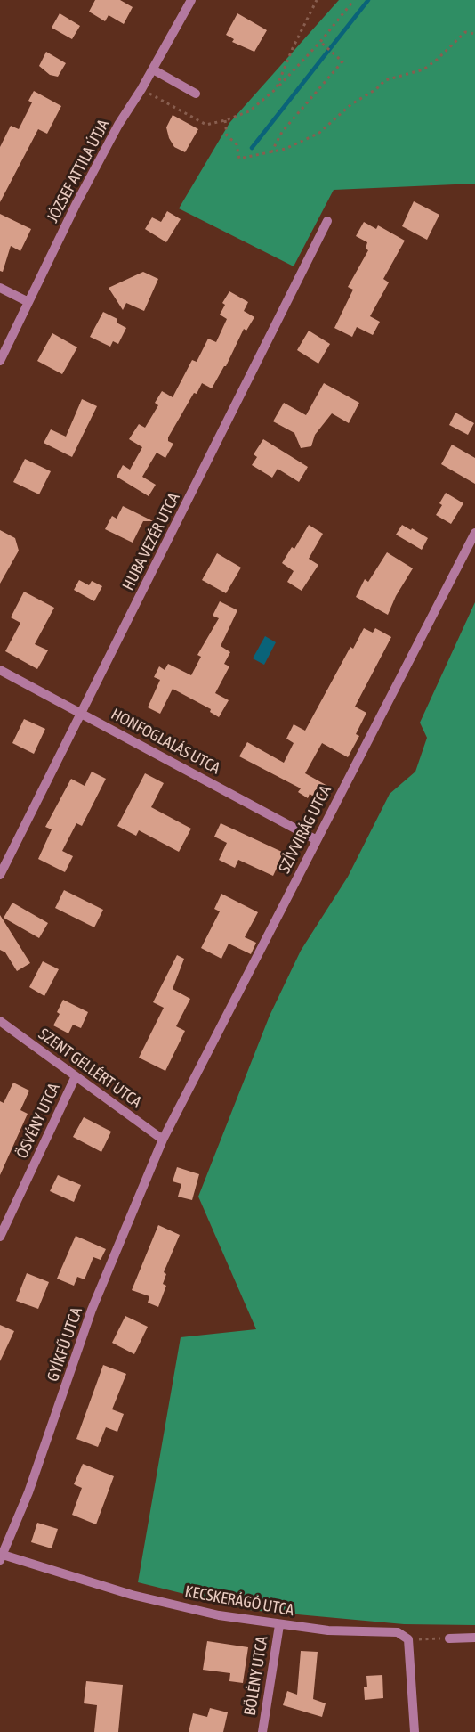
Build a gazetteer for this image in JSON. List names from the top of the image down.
{
  "streets": {
    "street": [
      "JÓZSEF ATTILA ÚTJA",
      "HUBA VEZÉR UTCA",
      "HONFOGLALÁS UTCA",
      "SZÍVVIRÁG UTCA",
      "SZENT GELLÉRT UTCA",
      "ÖSVÉNY UTCA",
      "GYÍKFŰ UTCA",
      "KECSKERÁGÓ UTCA",
      "BÖLÉNY UTCA"
    ]
  },
  "crossings": [
    ["HUBA VEZÉR UTCA", "HONFOGLALÁS UTCA"],
    ["HONFOGLALÁS UTCA", "SZÍVVIRÁG UTCA"],
    ["SZÍVVIRÁG UTCA", "SZENT GELLÉRT UTCA"],
    ["SZÍVVIRÁG UTCA", "GYÍKFŰ UTCA"],
    ["SZENT GELLÉRT UTCA", "ÖSVÉNY UTCA"],
    ["SZENT GELLÉRT UTCA", "GYÍKFŰ UTCA"],
    ["GYÍKFŰ UTCA", "KECSKERÁGÓ UTCA"],
    ["KECSKERÁGÓ UTCA", "BÖLÉNY UTCA"]
  ]
}
